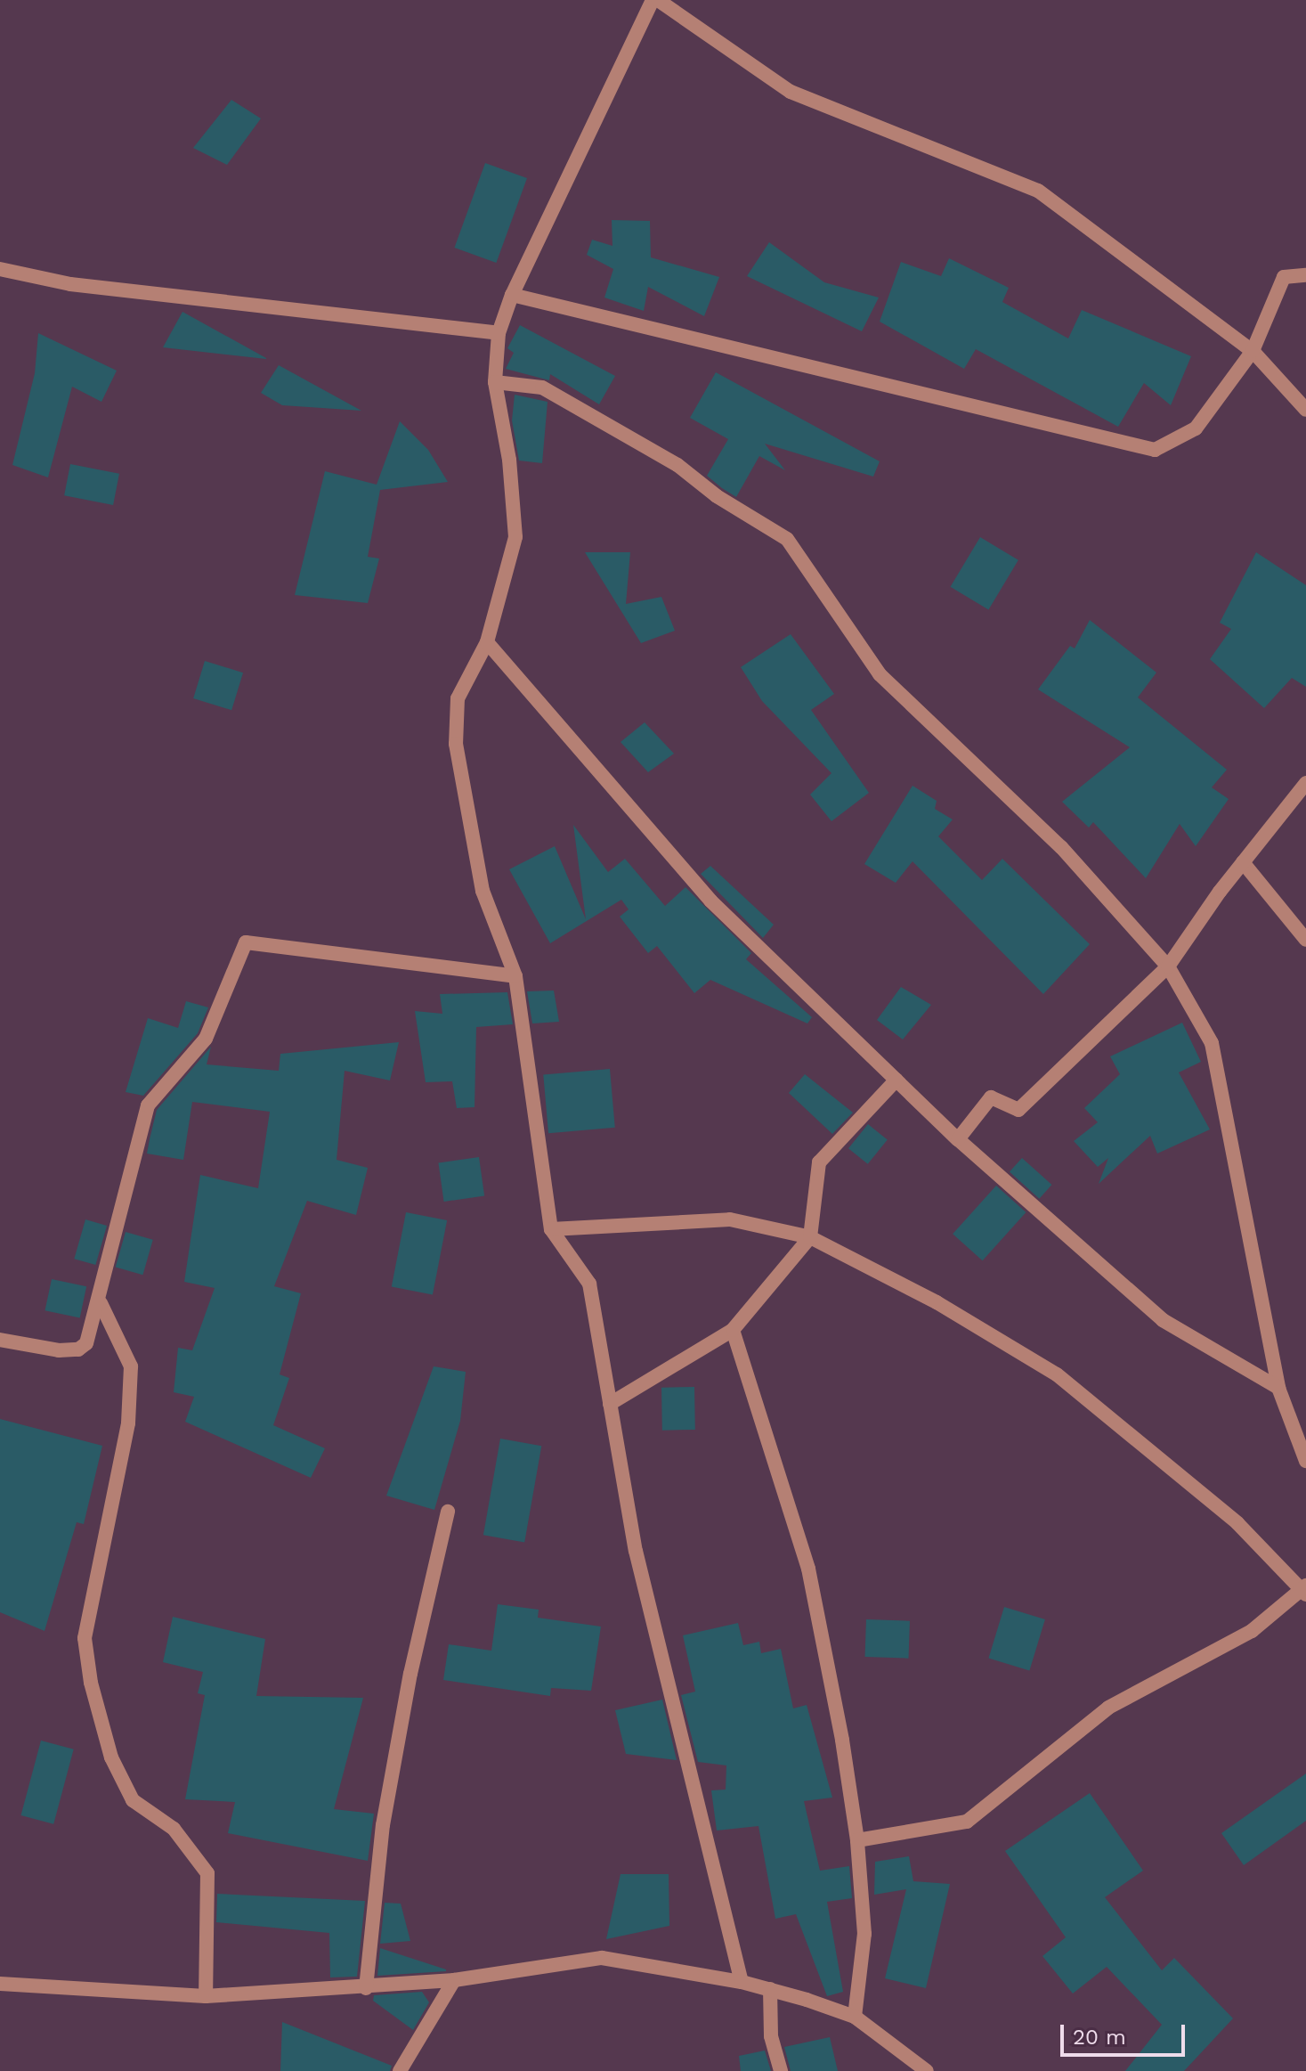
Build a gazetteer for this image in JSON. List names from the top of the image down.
{
  "scale_bar": "20 m"
}
